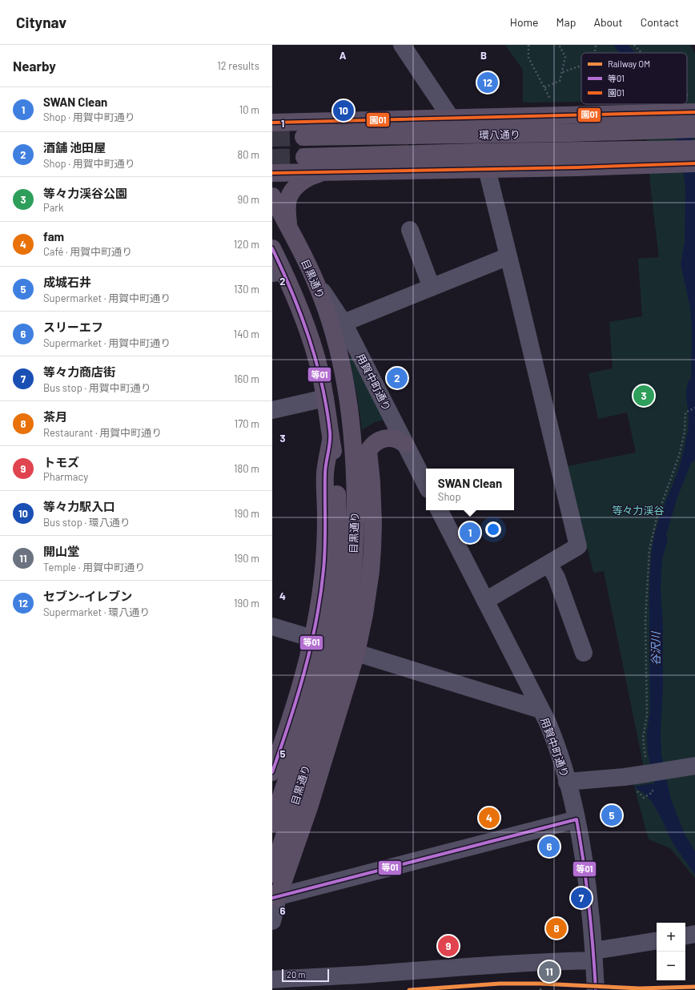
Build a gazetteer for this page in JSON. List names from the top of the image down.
{
  "streets": {
    "main road": ["環八通り", "目黒通り"],
    "street": ["用賀中町通り"]
  },
  "crossings": [
    ["目黒通り", "用賀中町通り"]
  ],
  "water": ["谷沢川"],
  "parks": ["等々力渓谷"],
  "lines": ["transit line 園01", "transit line 等01", "rail line OM"],
  "legend": ["Railway OM", "等01", "園01"],
  "scale_bar": "20 m",
  "page": {
    "header": "Citynav",
    "nav": [
      "Home",
      "Map",
      "About",
      "Contact"
    ],
    "heading": ["Nearby", "12 results"],
    "pins": [
      "12",
      "10",
      "2",
      "3",
      "1",
      "5",
      "4",
      "6",
      "7",
      "8",
      "9",
      "11"
    ],
    "list": [
      {
        "mark": "1",
        "name": "SWAN Clean",
        "note": "Shop · 用賀中町通り",
        "value": "10 m"
      },
      {
        "mark": "2",
        "name": "酒舗 池田屋",
        "note": "Shop · 用賀中町通り",
        "value": "80 m"
      },
      {
        "mark": "3",
        "name": "等々力渓谷公園",
        "note": "Park",
        "value": "90 m"
      },
      {
        "mark": "4",
        "name": "fam",
        "note": "Café · 用賀中町通り",
        "value": "120 m"
      },
      {
        "mark": "5",
        "name": "成城石井",
        "note": "Supermarket · 用賀中町通り",
        "value": "130 m"
      },
      {
        "mark": "6",
        "name": "スリーエフ",
        "note": "Supermarket · 用賀中町通り",
        "value": "140 m"
      },
      {
        "mark": "7",
        "name": "等々力商店街",
        "note": "Bus stop · 用賀中町通り",
        "value": "160 m"
      },
      {
        "mark": "8",
        "name": "茶月",
        "note": "Restaurant · 用賀中町通り",
        "value": "170 m"
      },
      {
        "mark": "9",
        "name": "トモズ",
        "note": "Pharmacy",
        "value": "180 m"
      },
      {
        "mark": "10",
        "name": "等々力駅入口",
        "note": "Bus stop · 環八通り",
        "value": "190 m"
      },
      {
        "mark": "11",
        "name": "開山堂",
        "note": "Temple · 用賀中町通り",
        "value": "190 m"
      },
      {
        "mark": "12",
        "name": "セブン-イレブン",
        "note": "Supermarket · 環八通り",
        "value": "190 m"
      }
    ],
    "popup": ["SWAN Clean", "Shop"],
    "map_buttons": ["+", "−"],
    "scale": "20 m"
  },
  "grid": {
    "columns": ["A", "B"],
    "rows": [
      "1",
      "2",
      "3",
      "4",
      "5",
      "6"
    ]
  }
}
